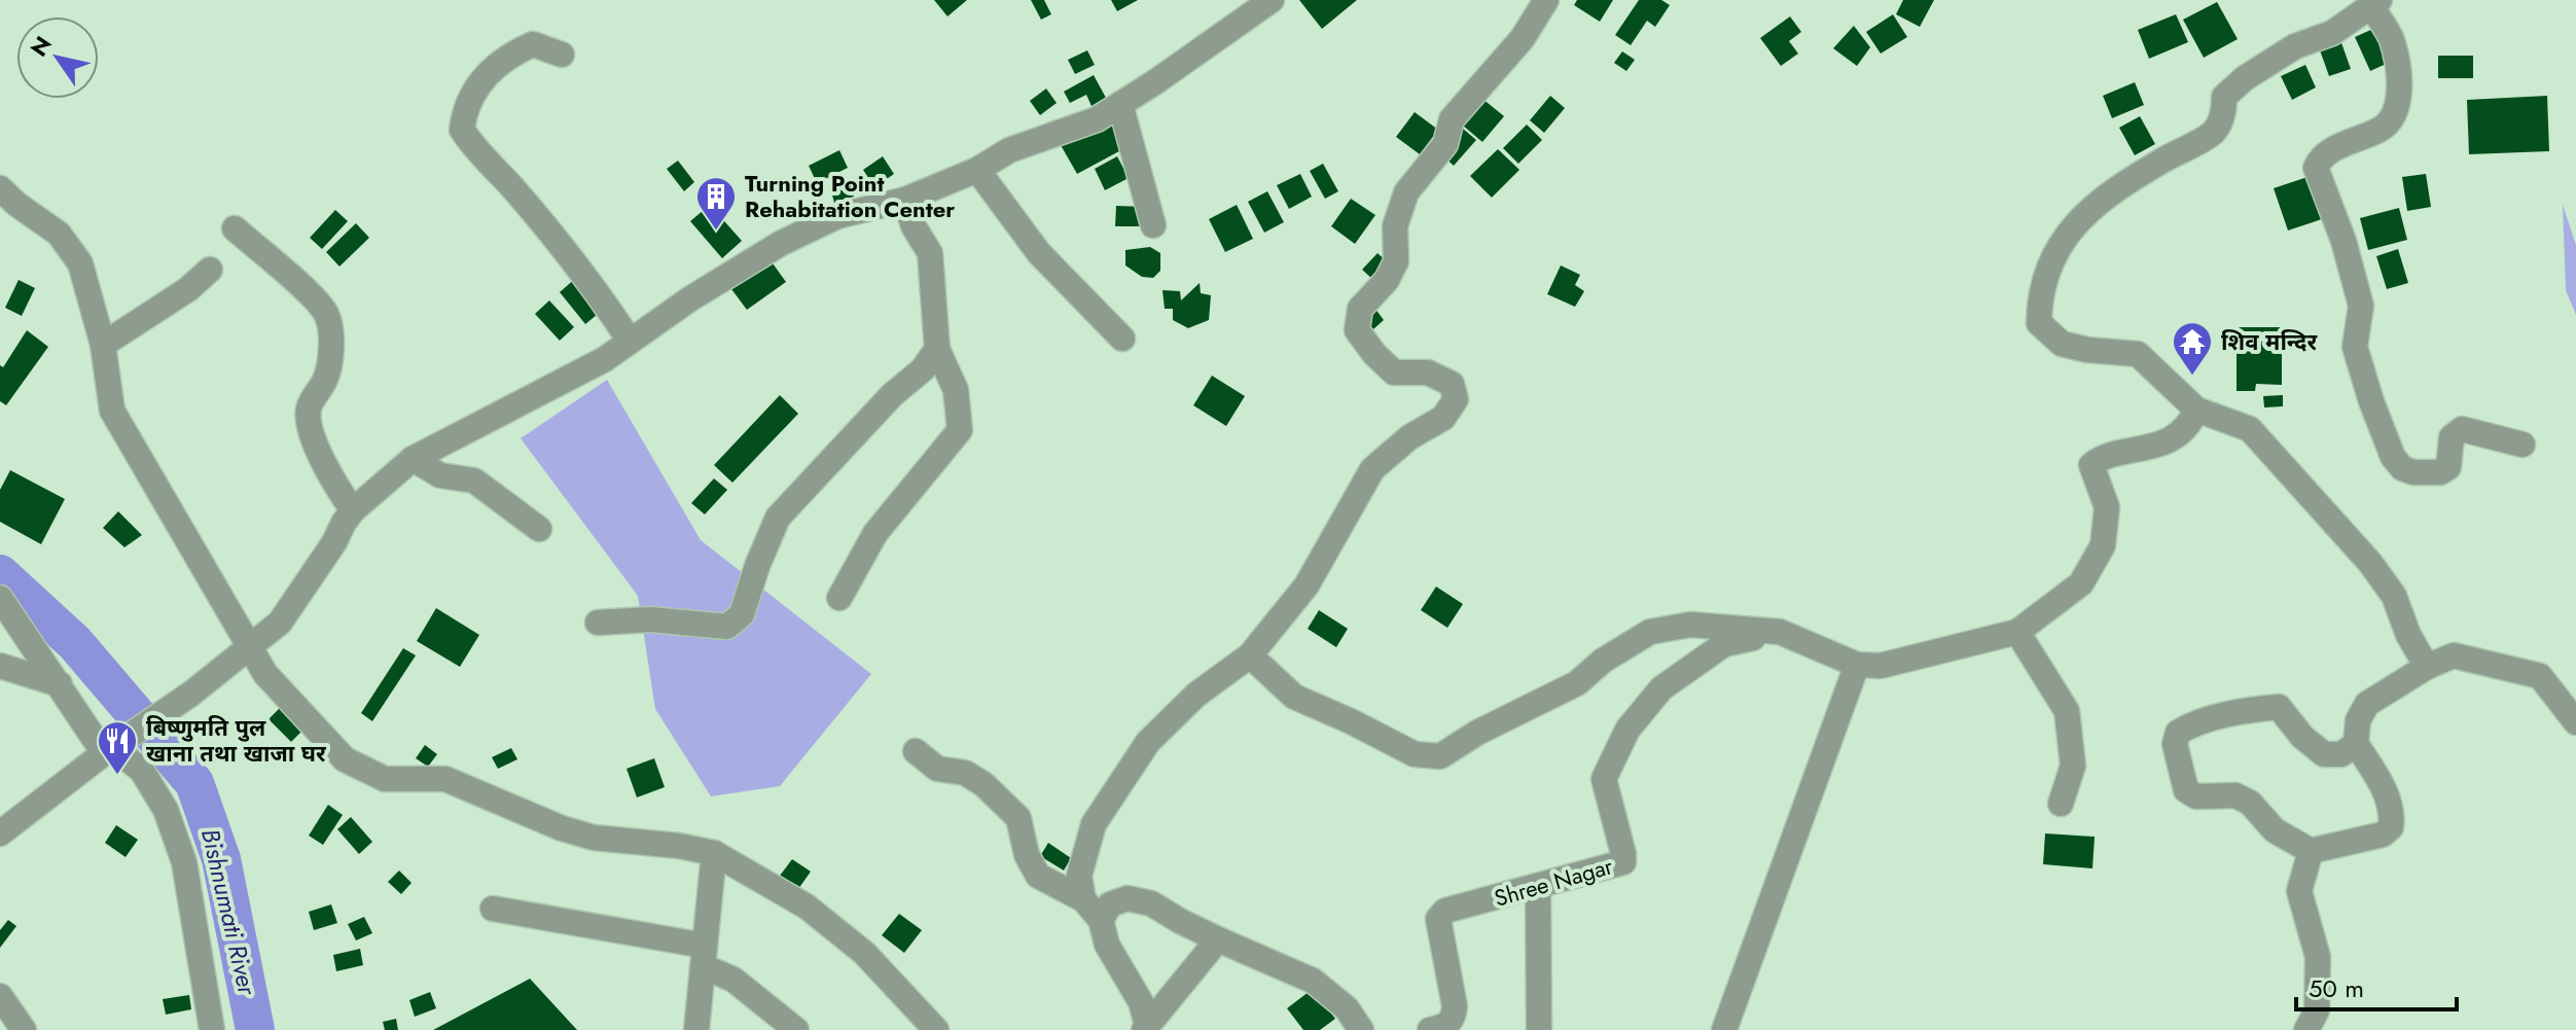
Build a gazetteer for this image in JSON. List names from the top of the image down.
{
  "streets": {
    "street": ["Shree Nagar"]
  },
  "water": ["Bishnumati River"],
  "places": {
    "building": ["Turning Point Rehabitation Center"],
    "temple": ["शिव मन्दिर"],
    "restaurant": ["बिष्णुमति पुल खाना तथा खाजा घर"]
  },
  "scale_bar": "50 m",
  "north": "top left"
}
